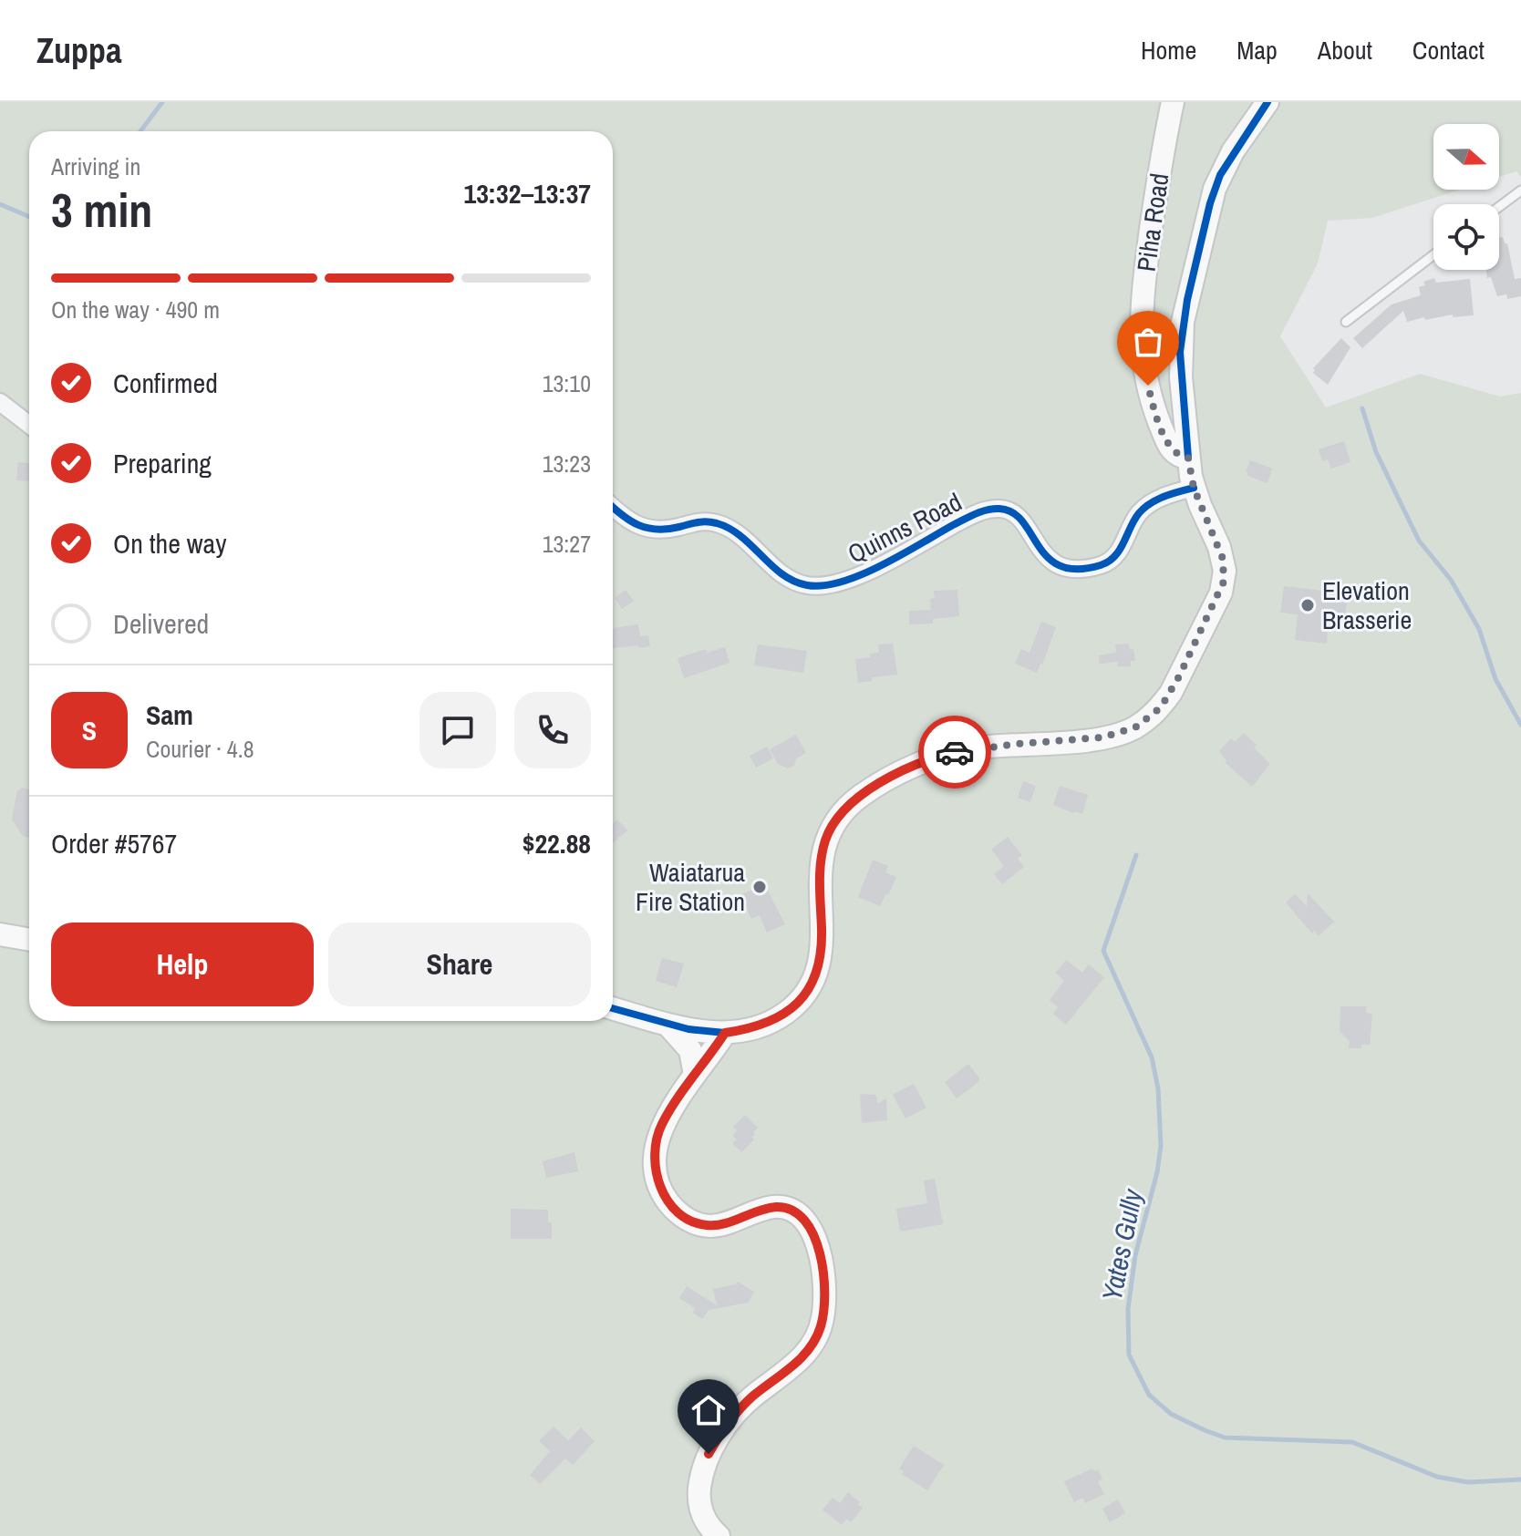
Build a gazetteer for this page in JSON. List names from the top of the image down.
{
  "streets": {
    "main road": ["Piha Road"],
    "street": ["Quinns Road"]
  },
  "water": ["Yates Gully"],
  "places": ["Elevation Brasserie", "Waiatarua Fire Station"],
  "north": "right",
  "page": {
    "header": "Zuppa",
    "nav": [
      "Home",
      "Map",
      "About",
      "Contact"
    ],
    "heading": ["3 min", "Arriving in", "13:32–13:37"],
    "panel": [
      "Sam",
      "Courier · 4.8",
      "Order #5767",
      "$22.88"
    ],
    "bar": "On the way · 490 m",
    "list": [
      ["Confirmed", "13:10"],
      ["Preparing", "13:23"],
      ["On the way", "13:27"],
      "Delivered"
    ],
    "round": "S",
    "buttons": ["Help", "Share"]
  }
}
